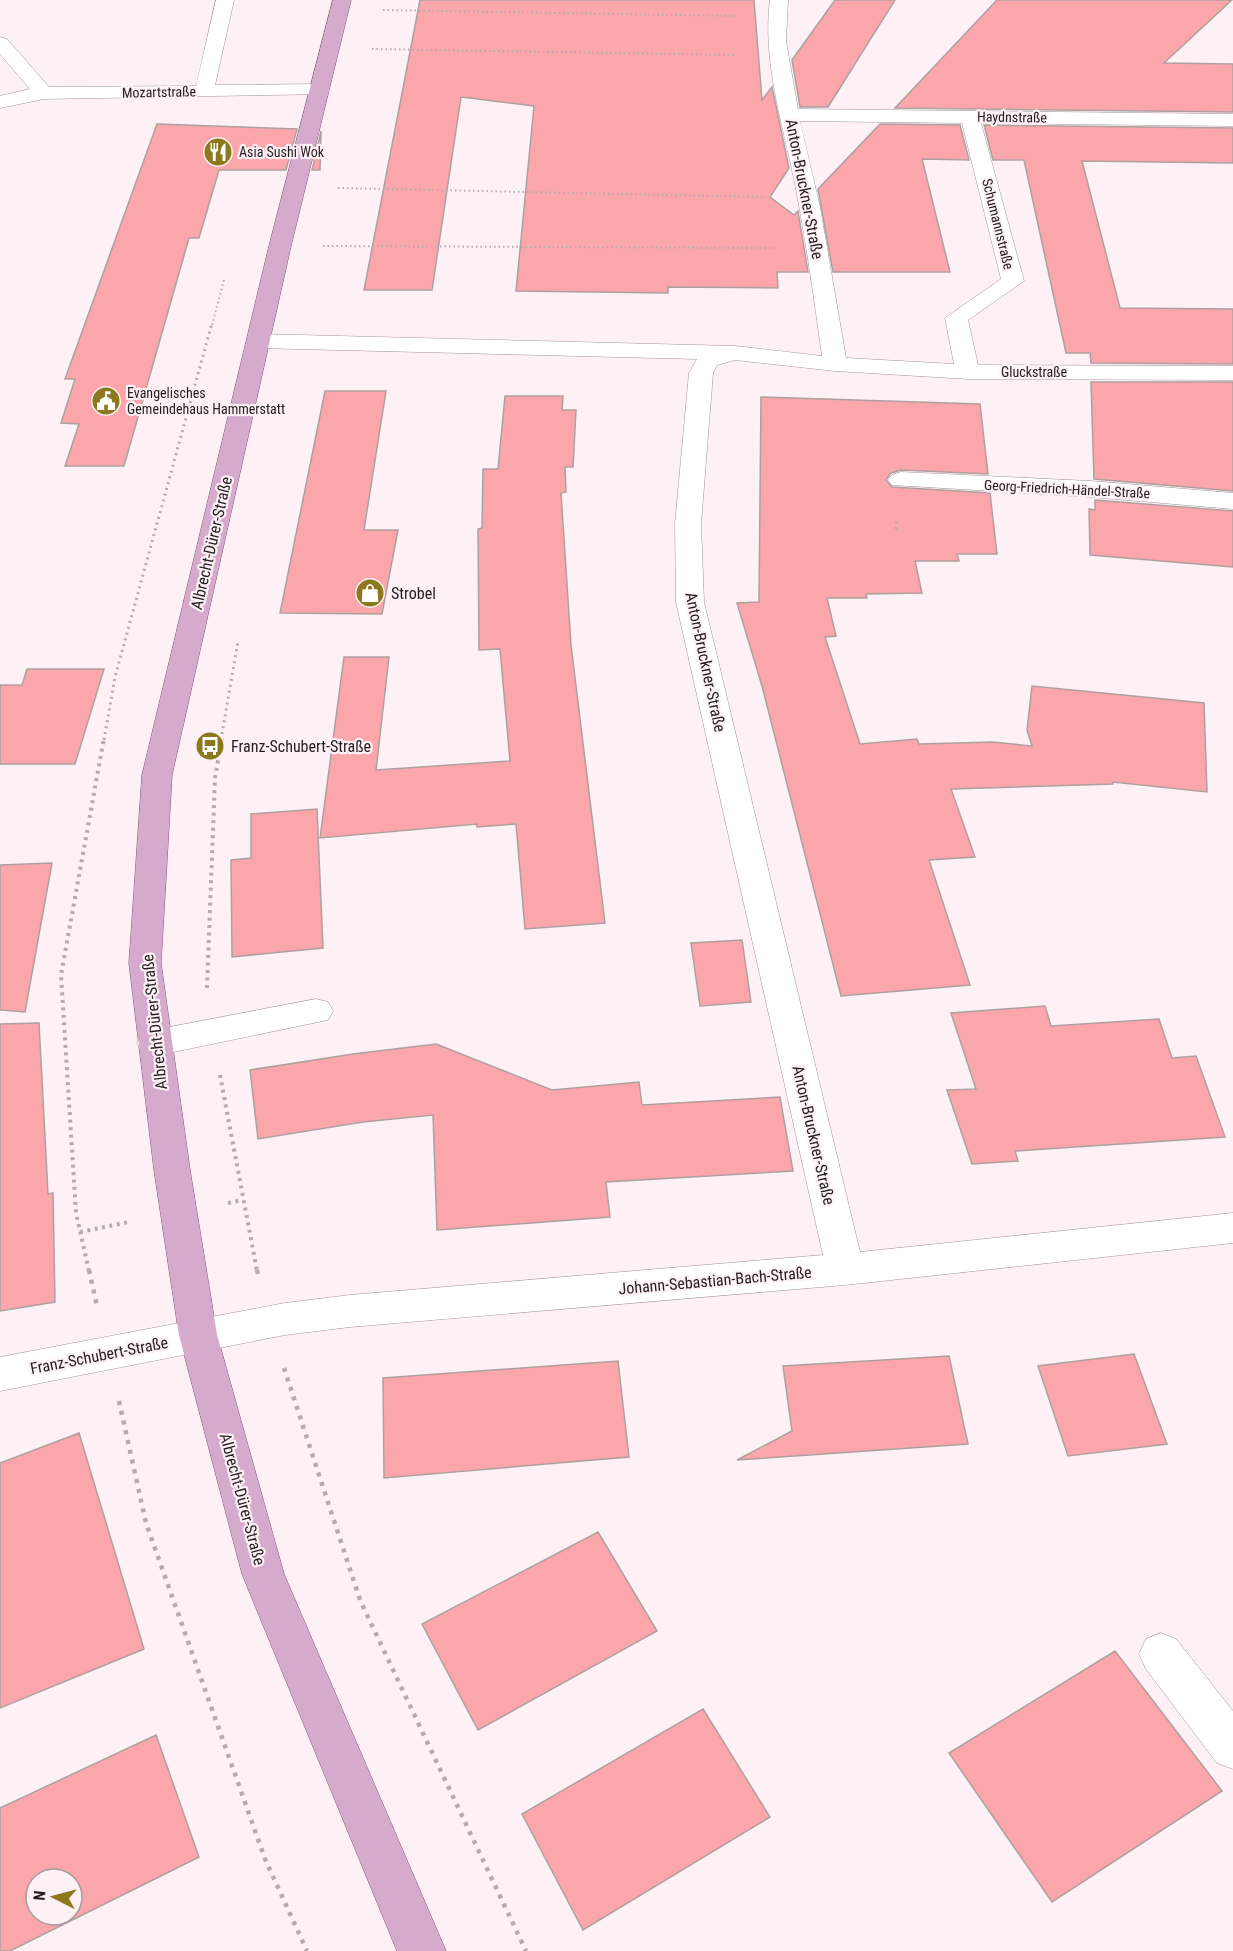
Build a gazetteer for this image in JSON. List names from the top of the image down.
{
  "streets": {
    "main road": ["Albrecht-Dürer-Straße"],
    "street": [
      "Mozartstraße",
      "Haydnstraße",
      "Anton-Bruckner-Straße",
      "Schumannstraße",
      "Gluckstraße",
      "Georg-Friedrich-Händel-Straße",
      "Johann-Sebastian-Bach-Straße",
      "Franz-Schubert-Straße"
    ]
  },
  "crossings": [
    ["Mozartstraße", "Albrecht-Dürer-Straße"],
    ["Haydnstraße", "Anton-Bruckner-Straße"],
    ["Haydnstraße", "Schumannstraße"],
    ["Anton-Bruckner-Straße", "Gluckstraße"],
    ["Anton-Bruckner-Straße", "Johann-Sebastian-Bach-Straße"],
    ["Schumannstraße", "Gluckstraße"],
    ["Albrecht-Dürer-Straße", "Johann-Sebastian-Bach-Straße"],
    ["Albrecht-Dürer-Straße", "Franz-Schubert-Straße"],
    ["Johann-Sebastian-Bach-Straße", "Franz-Schubert-Straße"]
  ],
  "places": {
    "restaurant": ["Asia Sushi Wok"],
    "public building": ["Evangelisches Gemeindehaus Hammerstatt"],
    "shop": ["Strobel"],
    "bus stop": ["Franz-Schubert-Straße"]
  },
  "north": "left"
}
